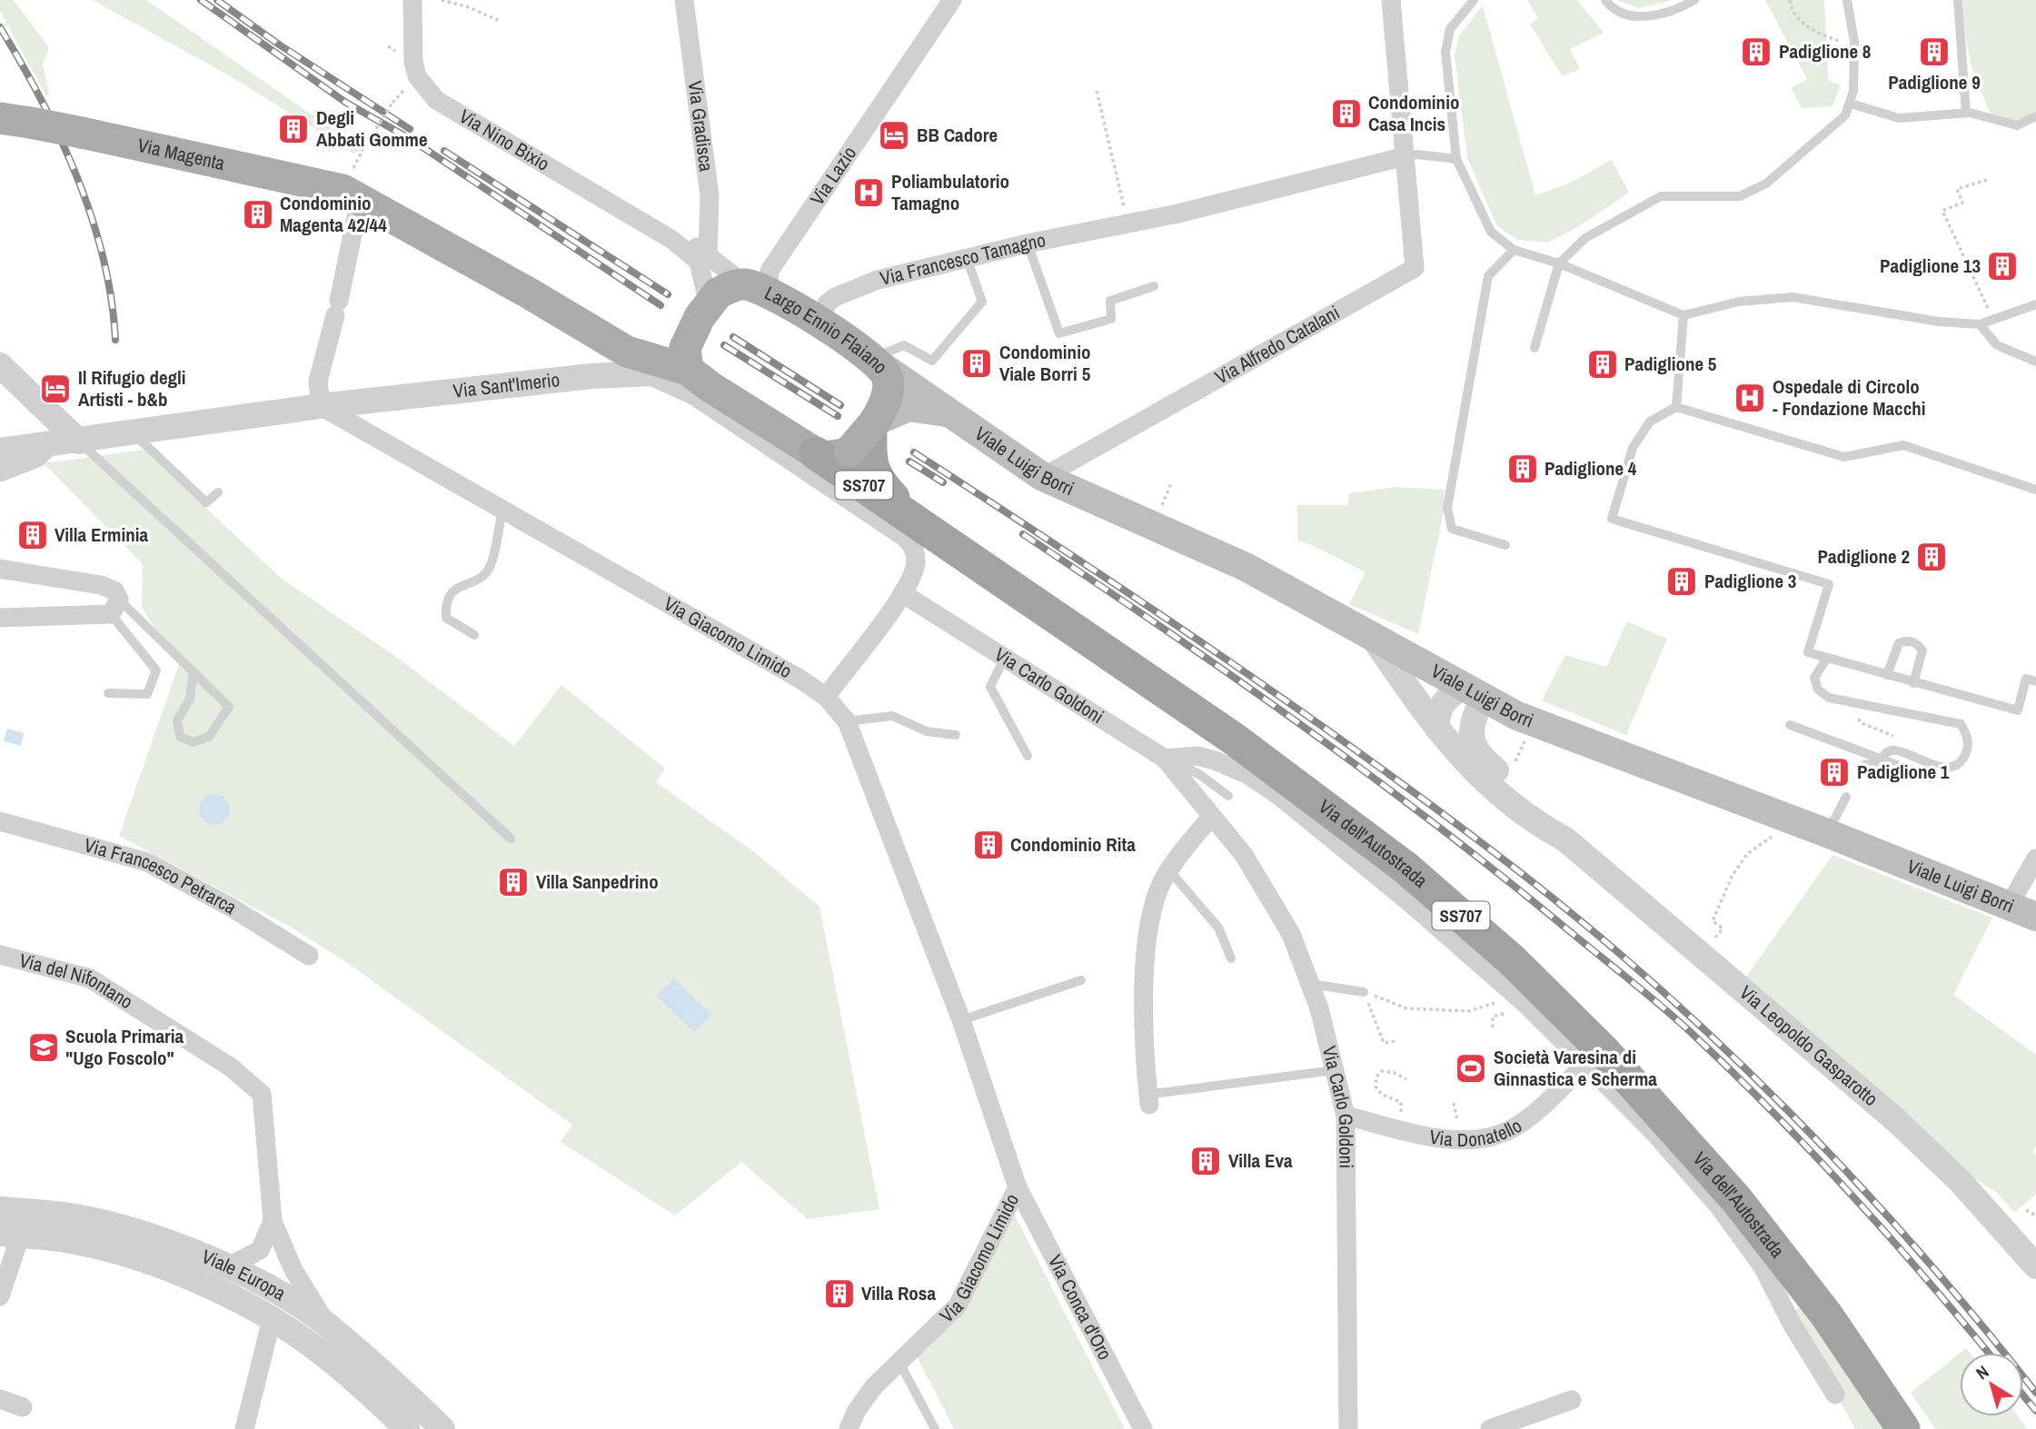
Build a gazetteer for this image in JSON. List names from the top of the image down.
{
  "streets": {
    "highway": ["SS707", "Via dell'Autostrada"],
    "main road": ["Via Magenta", "Largo Ennio Flaiano", "Viale Luigi Borri"],
    "street": [
      "Via Gradisca",
      "Via Nino Bixio",
      "Via Lazio",
      "Via Francesco Tamagno",
      "Via Alfredo Catalani",
      "Via Sant'Imerio",
      "Via Giacomo Limido",
      "Via Carlo Goldoni",
      "Via Francesco Petrarca",
      "Via del Nifontano",
      "Via Leopoldo Gasparotto",
      "Via Donatello",
      "Viale Europa",
      "Via Conca d'Oro"
    ]
  },
  "crossings": [
    ["Via Gradisca", "Via Nino Bixio"],
    ["Via Nino Bixio", "Via Magenta"],
    ["Via Nino Bixio", "Via Lazio"],
    ["Via Nino Bixio", "Largo Ennio Flaiano"],
    ["Via Nino Bixio", "Via Sant'Imerio"],
    ["Via Magenta", "Via Lazio"],
    ["Via Magenta", "Largo Ennio Flaiano"],
    ["Via Magenta", "Via Sant'Imerio"],
    ["Via Lazio", "Largo Ennio Flaiano"],
    ["Via Lazio", "Via Sant'Imerio"],
    ["Via Francesco Tamagno", "Largo Ennio Flaiano"],
    ["Via Francesco Tamagno", "Via Alfredo Catalani"],
    ["Largo Ennio Flaiano", "Via Sant'Imerio"],
    ["Largo Ennio Flaiano", "Viale Luigi Borri"],
    ["Largo Ennio Flaiano", "SS707"],
    ["Via Alfredo Catalani", "Viale Luigi Borri"],
    ["Via Sant'Imerio", "Via Giacomo Limido"],
    ["Viale Luigi Borri", "SS707"],
    ["Viale Luigi Borri", "Via Leopoldo Gasparotto"],
    ["SS707", "Via dell'Autostrada"],
    ["Via Giacomo Limido", "Via Conca d'Oro"],
    ["Via Carlo Goldoni", "Via Donatello"],
    ["Via del Nifontano", "Viale Europa"]
  ],
  "places": {
    "building": [
      "Padiglione 8",
      "Padiglione 9",
      "Condominio Casa Incis",
      "Degli Abbati Gomme",
      "Condominio Magenta 42/44",
      "Padiglione 13",
      "Condominio Viale Borri 5",
      "Padiglione 5",
      "Padiglione 4",
      "Villa Erminia",
      "Padiglione 2",
      "Padiglione 3",
      "Padiglione 1",
      "Condominio Rita",
      "Villa Sanpedrino",
      "Villa Eva",
      "Villa Rosa"
    ],
    "hotel": ["BB Cadore", "Il Rifugio degli Artisti - b&b"],
    "hospital": ["Poliambulatorio Tamagno", "Ospedale di Circolo - Fondazione Macchi"],
    "school or university": ["Scuola Primaria \"Ugo Foscolo\""],
    "sports": ["Società Varesina di Ginnastica e Scherma"]
  },
  "north": "top left"
}
